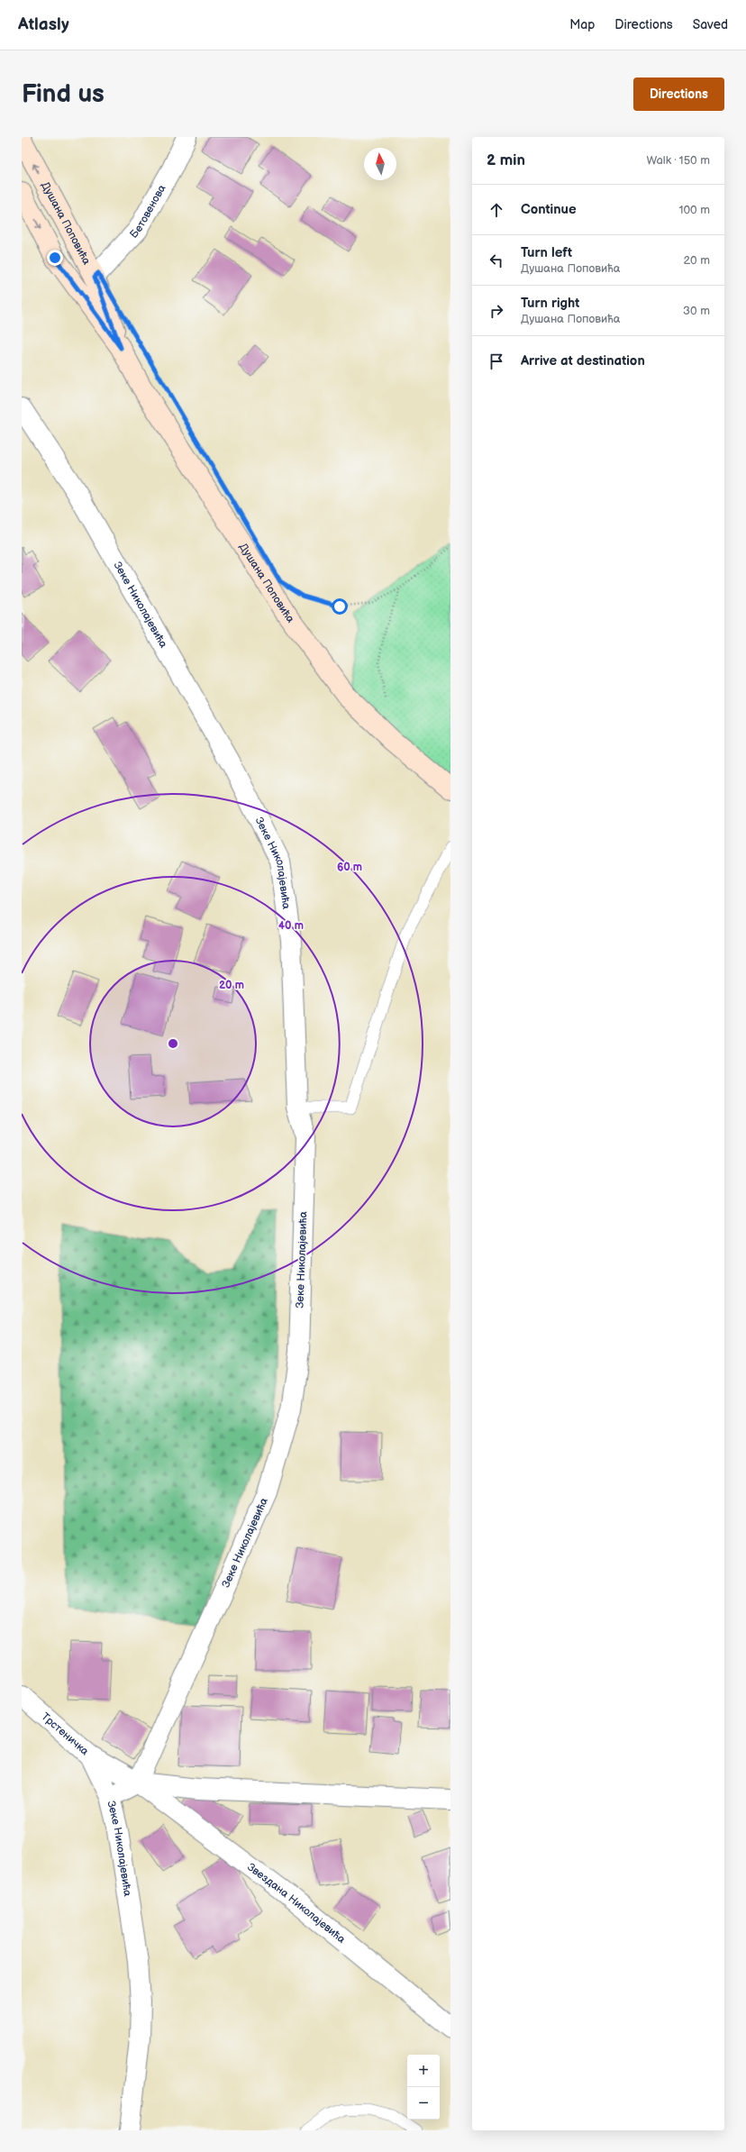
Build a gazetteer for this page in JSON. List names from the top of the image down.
{
  "streets": {
    "main road": ["Душана Поповића"],
    "street": [
      "Бетовенова",
      "Зеке Николајевића",
      "Трстеничка",
      "Звездана Николајевића"
    ]
  },
  "crossings": [
    ["Бетовенова", "Душана Поповића"],
    ["Зеке Николајевића", "Трстеничка"],
    ["Зеке Николајевића", "Звездана Николајевића"],
    ["Трстеничка", "Звездана Николајевића"]
  ],
  "north": "top",
  "page": {
    "header": "Atlasly",
    "nav": ["Map", "Directions", "Saved"],
    "buttons": "Directions",
    "title": "Find us",
    "heading": ["2 min", "Walk · 150 m"],
    "list": [
      ["Continue", "100 m"],
      ["Turn left", "Душана Поповића", "20 m"],
      ["Turn right", "Душана Поповића", "30 m"],
      "Arrive at destination"
    ],
    "map_buttons": ["+", "−"]
  },
  "rings": ["60 m", "40 m", "20 m"]
}
